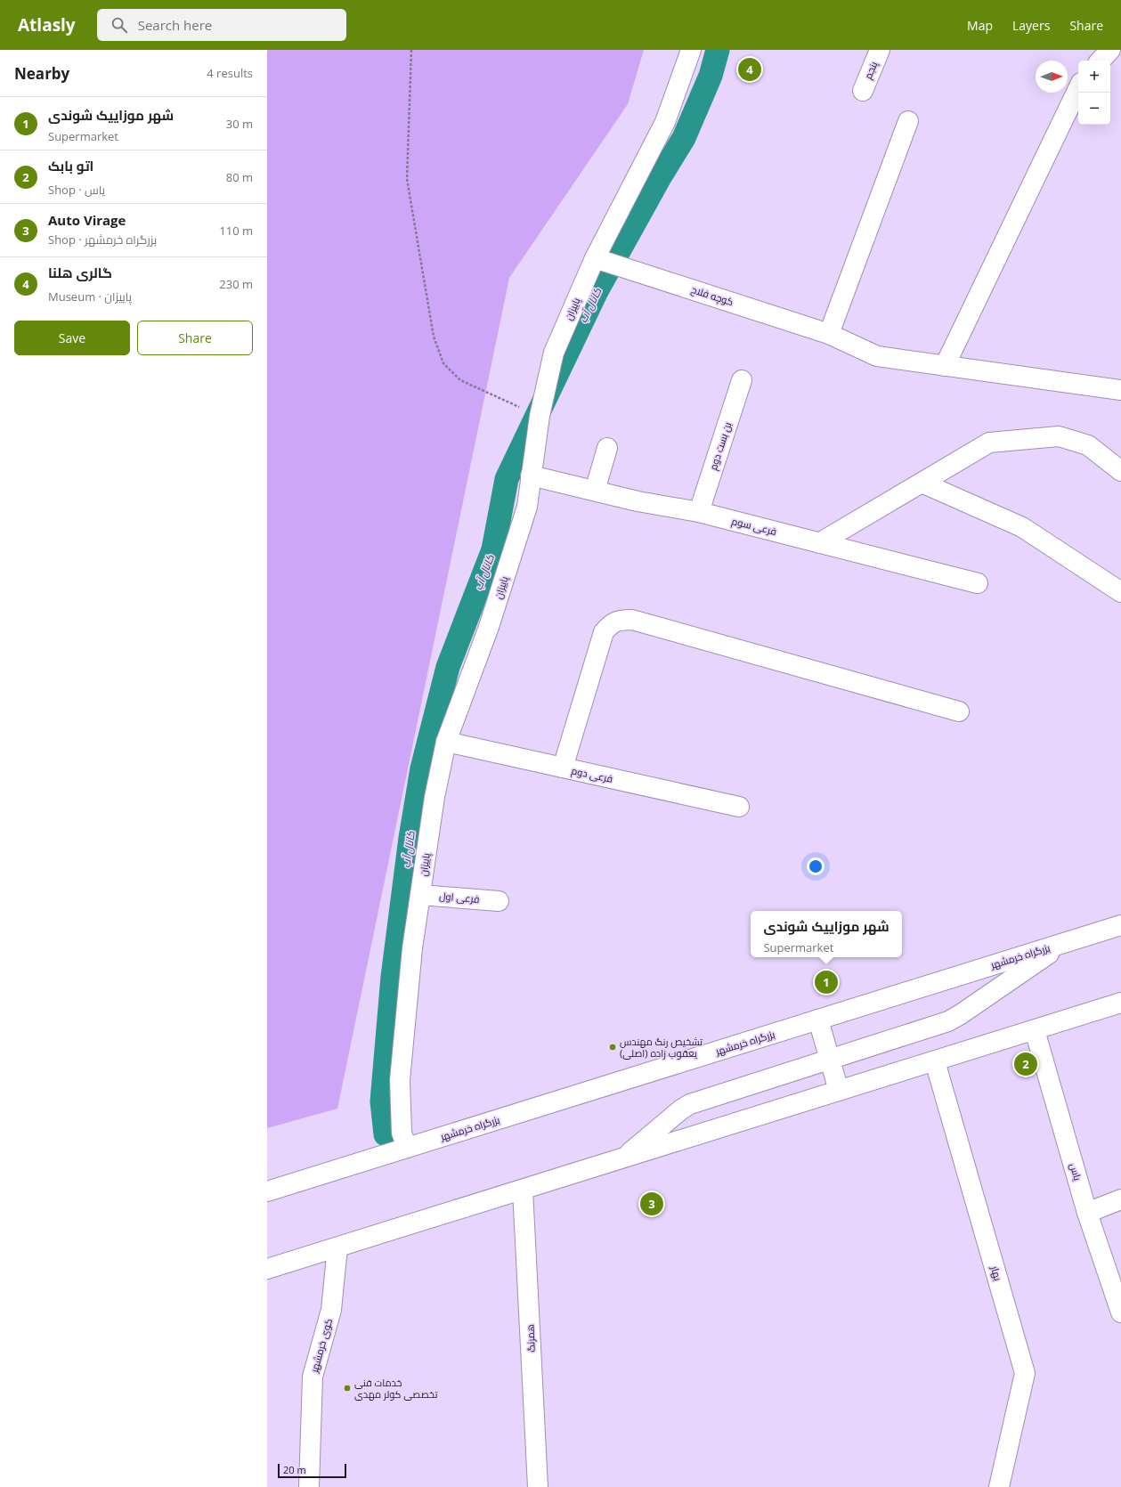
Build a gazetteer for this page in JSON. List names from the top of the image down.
{
  "streets": {
    "main road": [
      "پنجم",
      "کوچه فلاح",
      "پاییزان",
      "بن بست دوم",
      "فرعی سوم",
      "فرعی دوم",
      "فرعی اول",
      "بزرگراه خرمشهر",
      "یاس",
      "بهار",
      "همرنگ",
      "کوی خرمشهر"
    ]
  },
  "crossings": [
    ["کوچه فلاح", "پاییزان"],
    ["پاییزان", "فرعی سوم"],
    ["پاییزان", "فرعی دوم"],
    ["پاییزان", "فرعی اول"],
    ["پاییزان", "بزرگراه خرمشهر"],
    ["بن بست دوم", "فرعی سوم"]
  ],
  "water": ["کانال آب"],
  "places": ["تشخیص رنگ مهندس یعقوب زاده (اصلی)", "خدمات فنی تخصصی کولر مهدی"],
  "scale_bar": "20 m",
  "north": "right",
  "page": {
    "header": "Atlasly",
    "search": "Search here",
    "nav": ["Map", "Layers", "Share"],
    "heading": ["Nearby", "4 results"],
    "pins": [
      "4",
      "1",
      "2",
      "3"
    ],
    "map_buttons": ["+", "−"],
    "list": [
      {
        "mark": "1",
        "name": "شهر موزاییک شوندی",
        "note": "Supermarket",
        "value": "30 m"
      },
      {
        "mark": "2",
        "name": "اتو بابک",
        "note": "Shop · یاس",
        "value": "80 m"
      },
      {
        "mark": "3",
        "name": "Auto Virage",
        "note": "Shop · بزرگراه خرمشهر",
        "value": "110 m"
      },
      {
        "mark": "4",
        "name": "گالری هلنا",
        "note": "Museum · پاییزان",
        "value": "230 m"
      }
    ],
    "buttons": ["Save", "Share"],
    "popup": ["شهر موزاییک شوندی", "Supermarket"],
    "scale": "20 m"
  }
}
